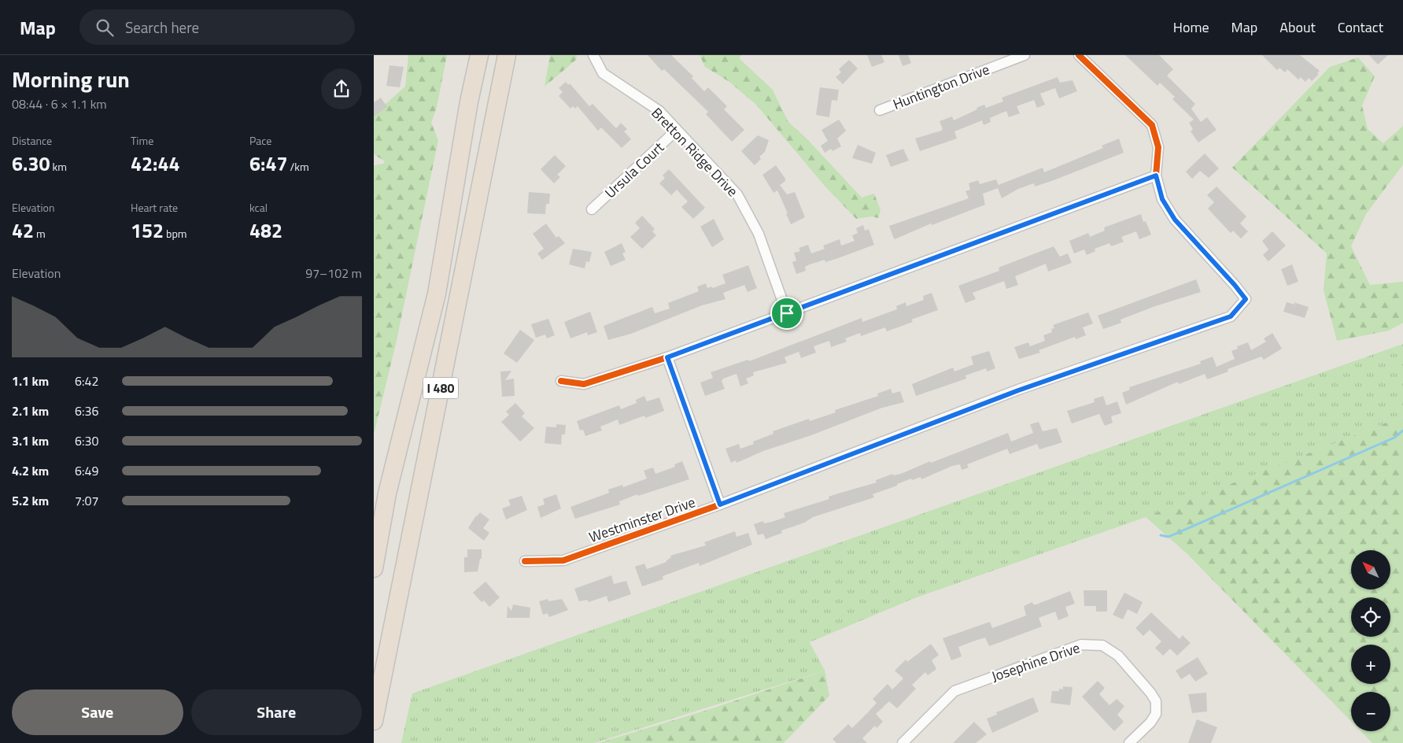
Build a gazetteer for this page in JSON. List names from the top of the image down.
{
  "streets": {
    "highway": ["I 480"],
    "street": [
      "Huntington Drive",
      "Bretton Ridge Drive",
      "Ursula Court",
      "Westminster Drive",
      "Josephine Drive"
    ]
  },
  "crossings": [
    ["Bretton Ridge Drive", "Ursula Court"]
  ],
  "north": "top left",
  "page": {
    "header": "Map",
    "search": "Search here",
    "nav": [
      "Home",
      "Map",
      "About",
      "Contact"
    ],
    "heading": ["Morning run", "08:44 · 6 × 1.1 km"],
    "stats": [
      ["Distance", "6.30 km"],
      ["Time", "42:44"],
      ["Pace", "6:47 /km"],
      ["Elevation", "42 m"],
      ["Heart rate", "152 bpm"],
      ["kcal", "482"]
    ],
    "chart": ["Elevation", "97–102 m"],
    "list": [
      {
        "name": "1.1 km",
        "note": "6:42"
      },
      {
        "name": "2.1 km",
        "note": "6:36"
      },
      {
        "name": "3.1 km",
        "note": "6:30"
      },
      {
        "name": "4.2 km",
        "note": "6:49"
      },
      {
        "name": "5.2 km",
        "note": "7:07"
      }
    ],
    "map_buttons": ["+", "−"],
    "buttons": ["Save", "Share"]
  }
}
